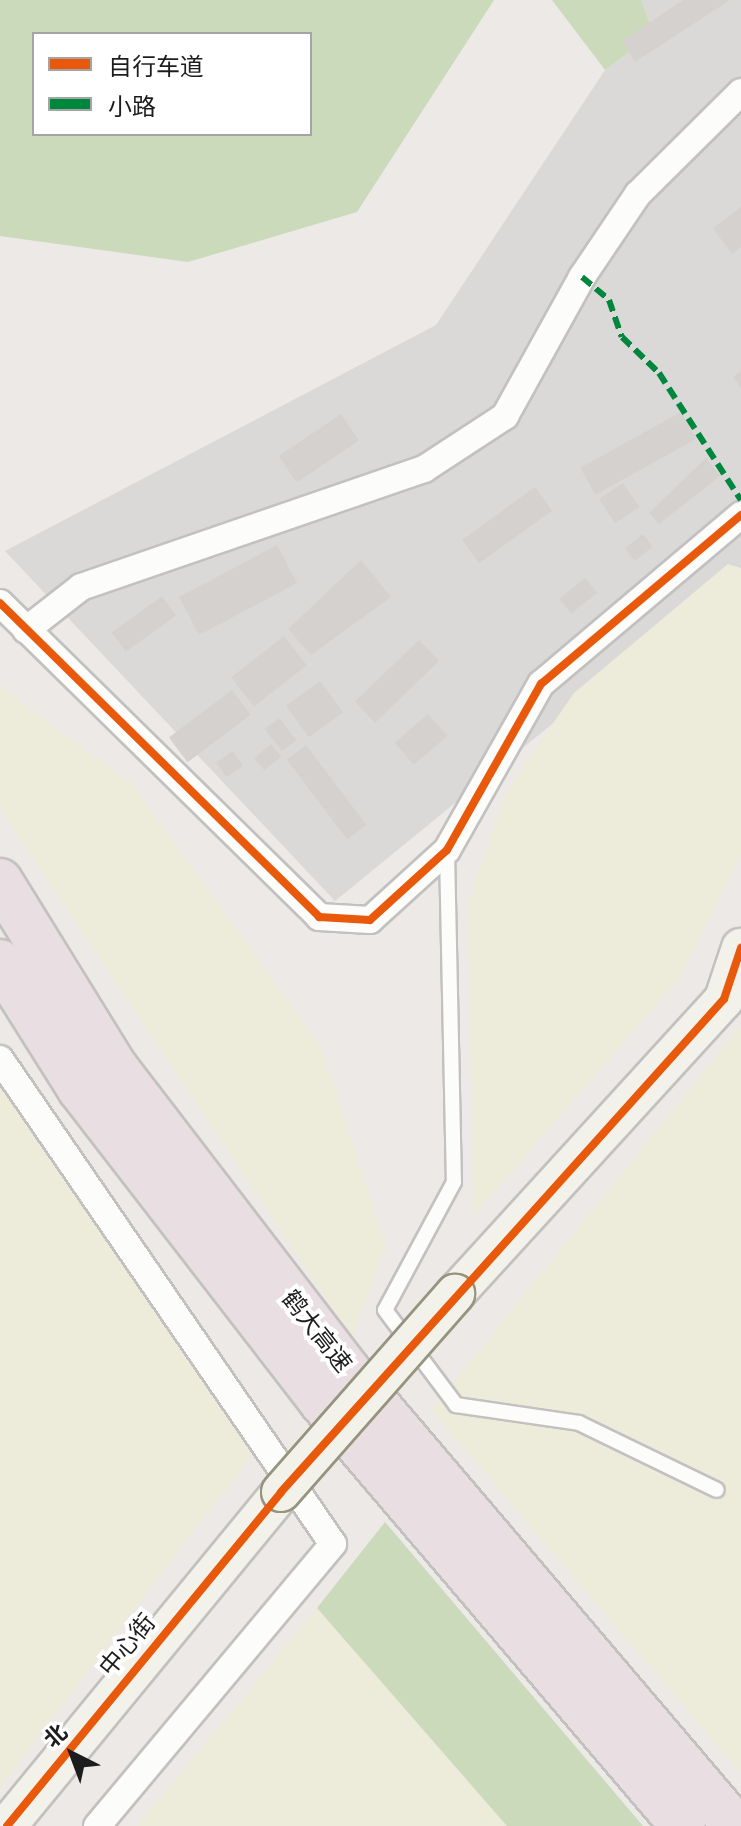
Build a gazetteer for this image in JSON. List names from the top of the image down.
{
  "streets": {
    "highway": ["鹤大高速"],
    "street": ["中心街"]
  },
  "legend": ["自行车道", "小路"],
  "north": "top left"
}
